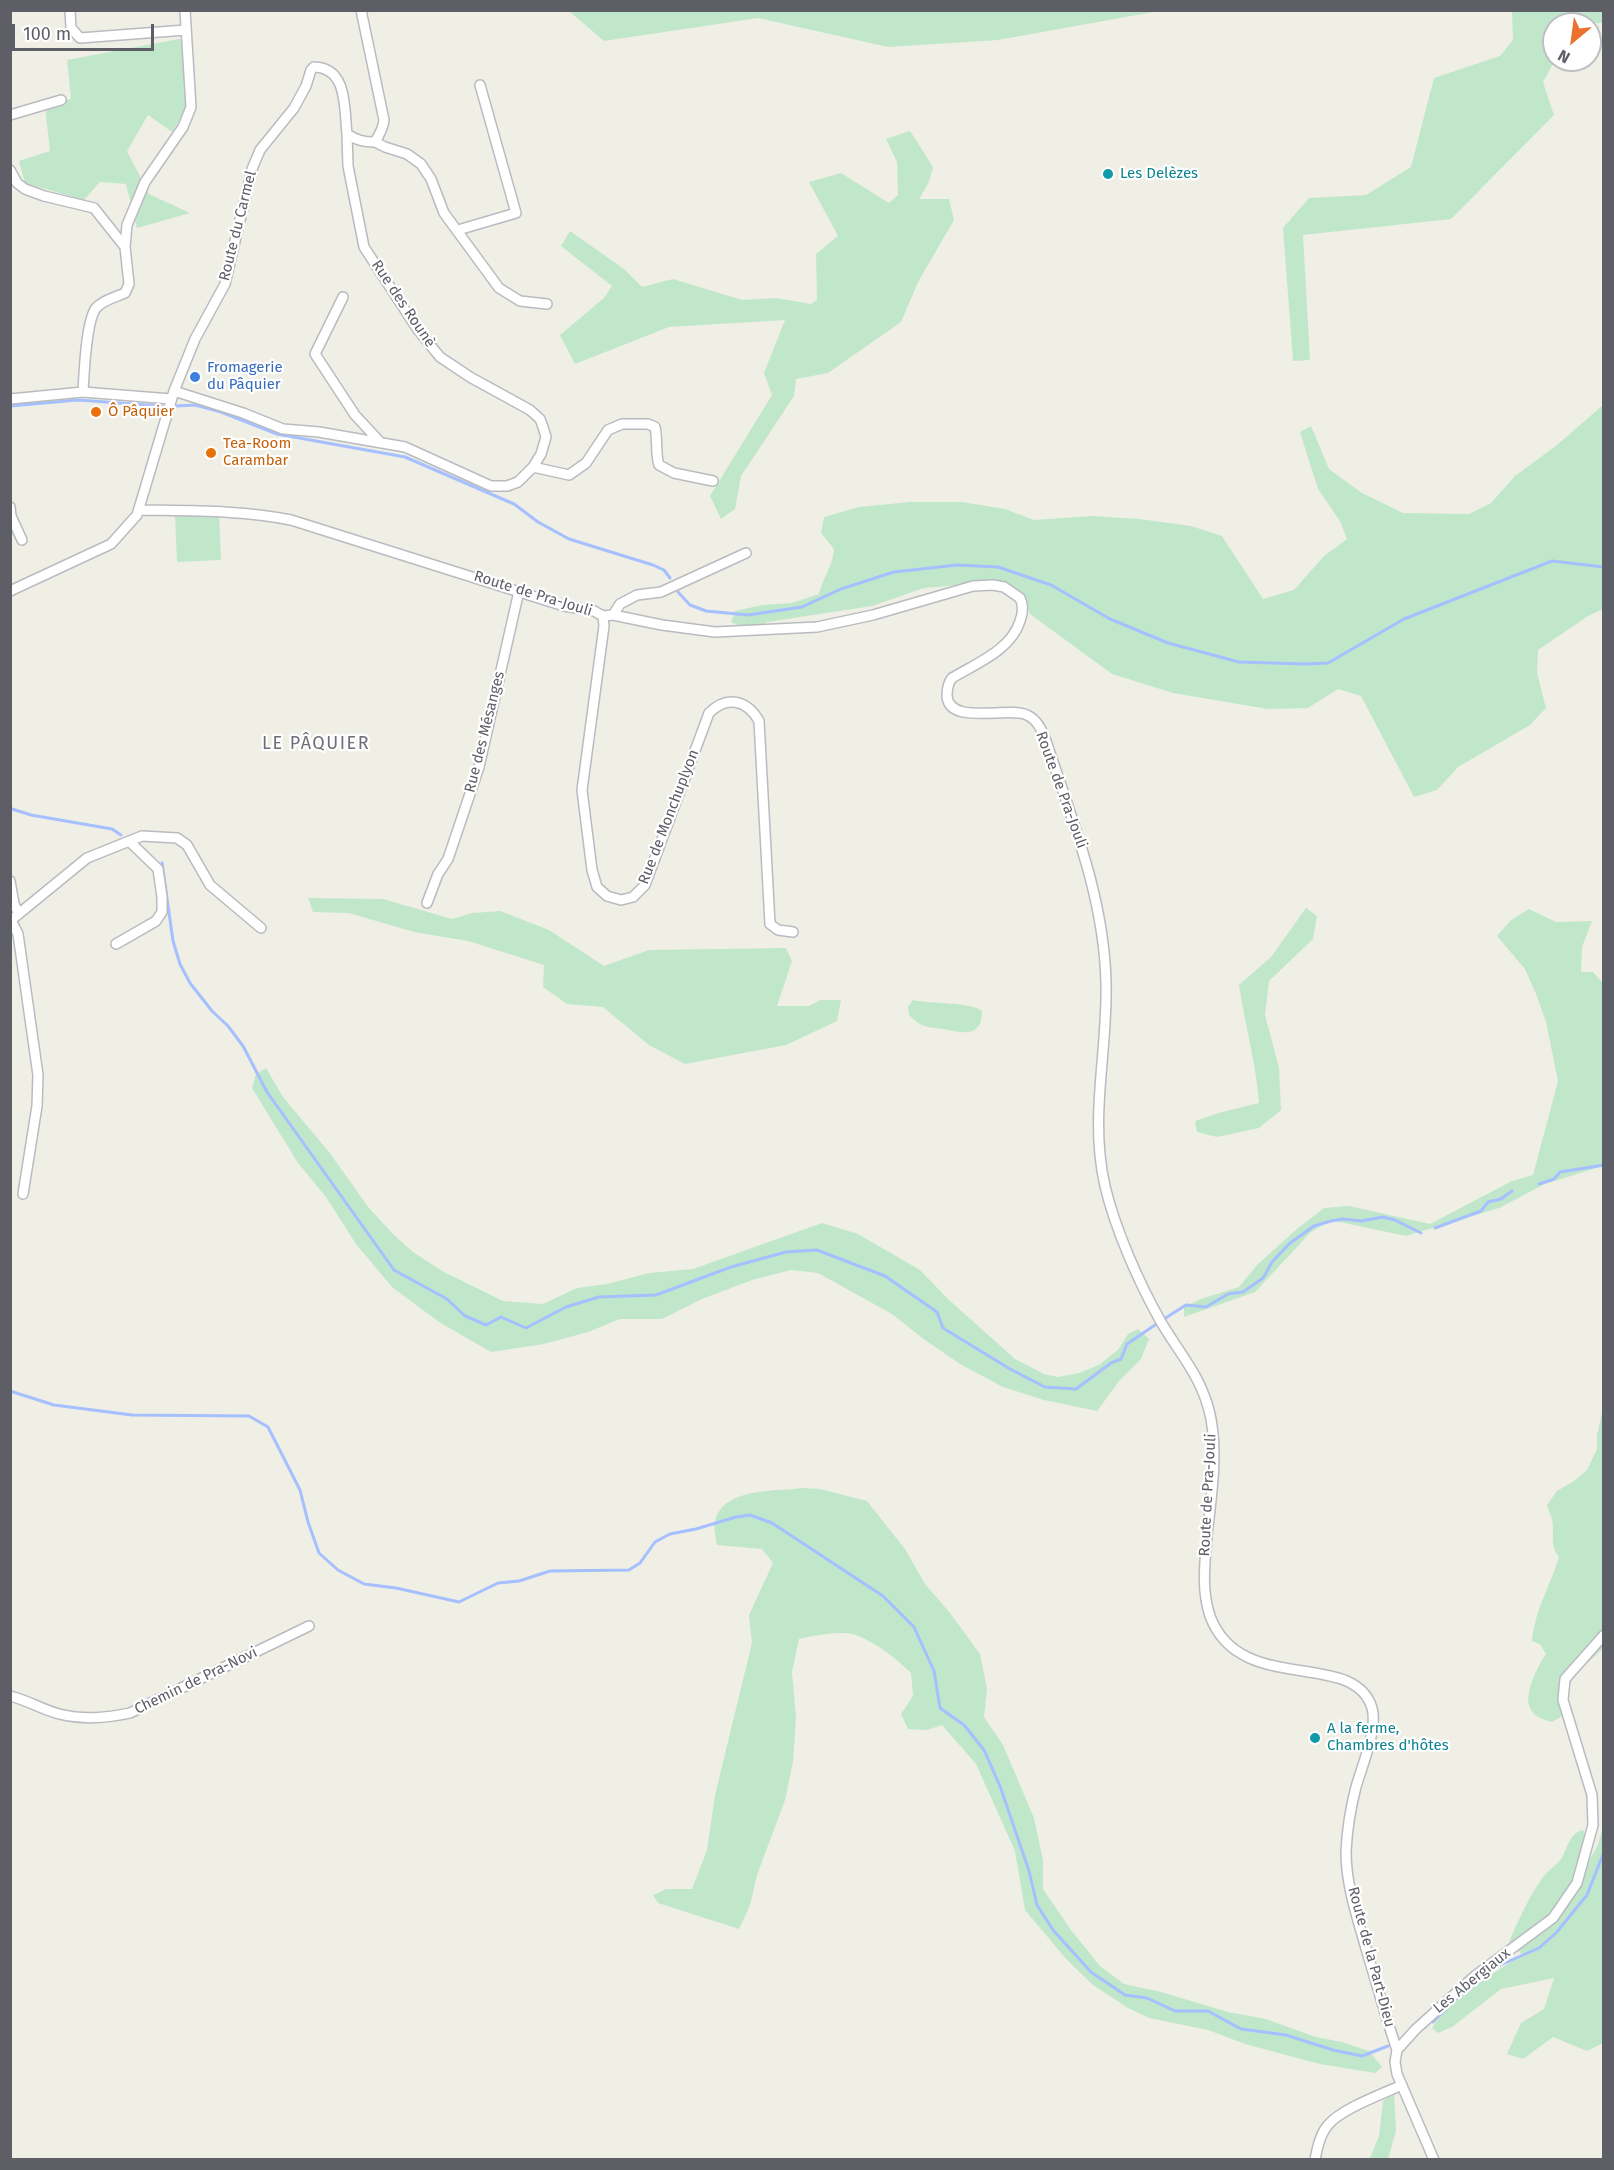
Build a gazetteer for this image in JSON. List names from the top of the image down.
{
  "streets": {
    "street": [
      "Route du Carmel",
      "Rue des Rounè",
      "Route de Pra-Jouli",
      "Rue des Mésanges",
      "Rue de Monchuplyon",
      "Chemin de Pra-Novi",
      "Route de la Part-Dieu",
      "Les Abergiaux"
    ]
  },
  "crossings": [
    ["Route du Carmel", "Rue des Rounè"],
    ["Route de Pra-Jouli", "Rue des Mésanges"],
    ["Route de Pra-Jouli", "Rue de Monchuplyon"],
    ["Route de Pra-Jouli", "Route de la Part-Dieu"],
    ["Route de la Part-Dieu", "Les Abergiaux"]
  ],
  "districts": ["LE PÂQUIER"],
  "places": [
    "Les Delèzes",
    "Fromagerie du Pâquier",
    "Ô Pâquier",
    "Tea-Room Carambar",
    "A la ferme, Chambres d'hôtes"
  ],
  "scale_bar": "100 m",
  "north": "bottom left"
}
